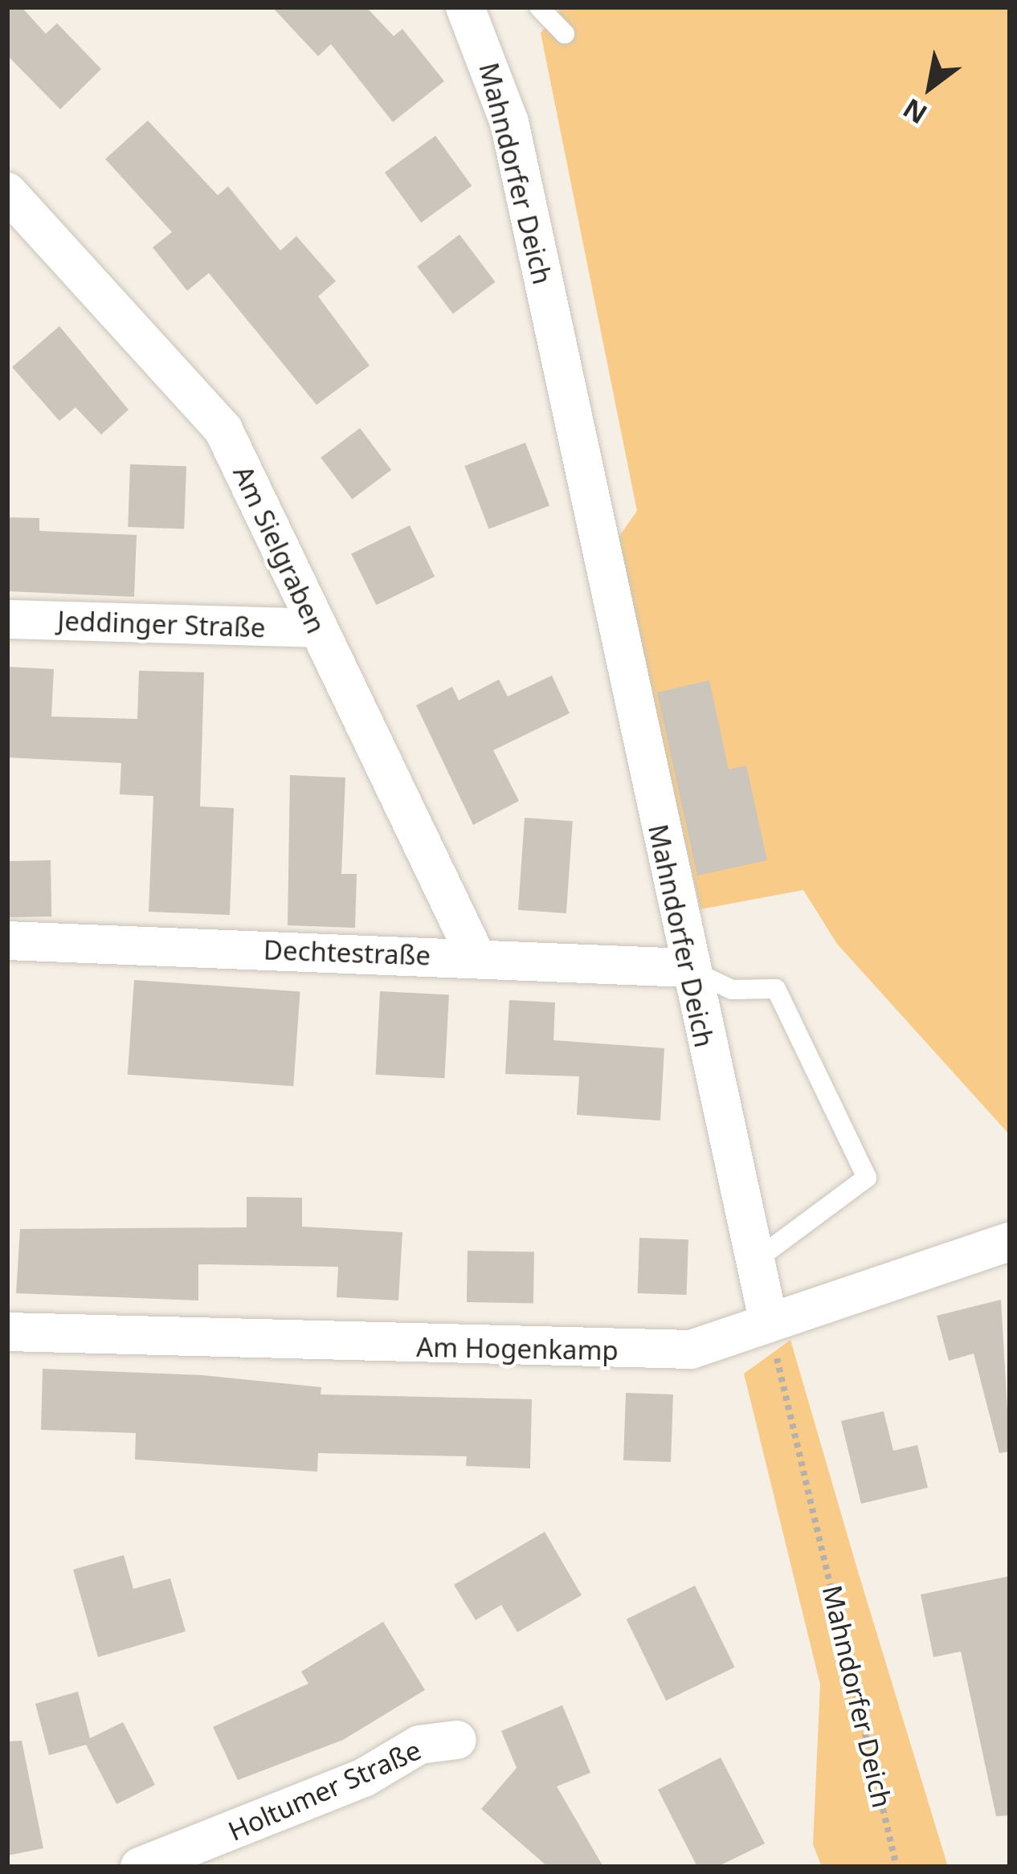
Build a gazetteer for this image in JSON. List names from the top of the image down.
{
  "streets": {
    "street": [
      "Mahndorfer Deich",
      "Am Sielgraben",
      "Jeddinger Straße",
      "Dechtestraße",
      "Am Hogenkamp",
      "Holtumer Straße"
    ]
  },
  "crossings": [
    ["Mahndorfer Deich", "Dechtestraße"],
    ["Mahndorfer Deich", "Am Hogenkamp"],
    ["Am Sielgraben", "Jeddinger Straße"],
    ["Am Sielgraben", "Dechtestraße"]
  ],
  "north": "bottom left"
}
